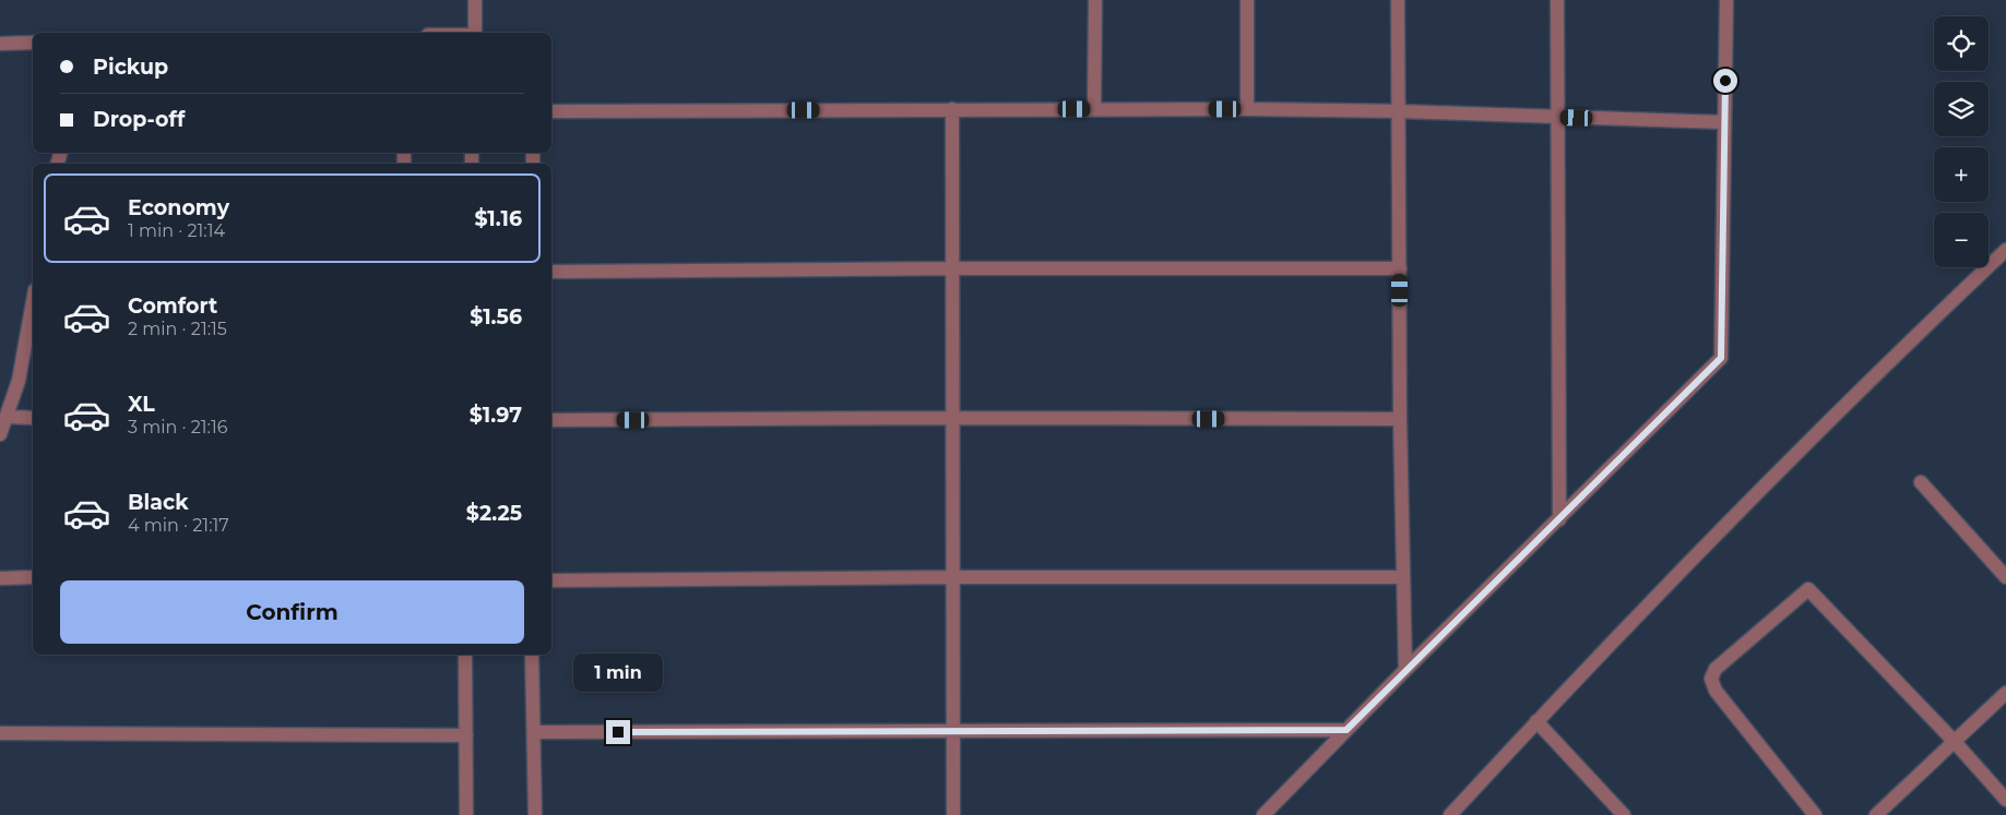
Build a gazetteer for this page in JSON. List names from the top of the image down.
{
  "page": {
    "map_buttons": ["+", "−"],
    "banner": ["Pickup", "Drop-off"],
    "list": [
      {
        "name": "Economy",
        "note": "1 min · 21:14",
        "value": "$1.16"
      },
      {
        "name": "Comfort",
        "note": "2 min · 21:15",
        "value": "$1.56"
      },
      {
        "name": "XL",
        "note": "3 min · 21:16",
        "value": "$1.97"
      },
      {
        "name": "Black",
        "note": "4 min · 21:17",
        "value": "$2.25"
      }
    ],
    "buttons": "Confirm",
    "bubble": "1 min"
  }
}
